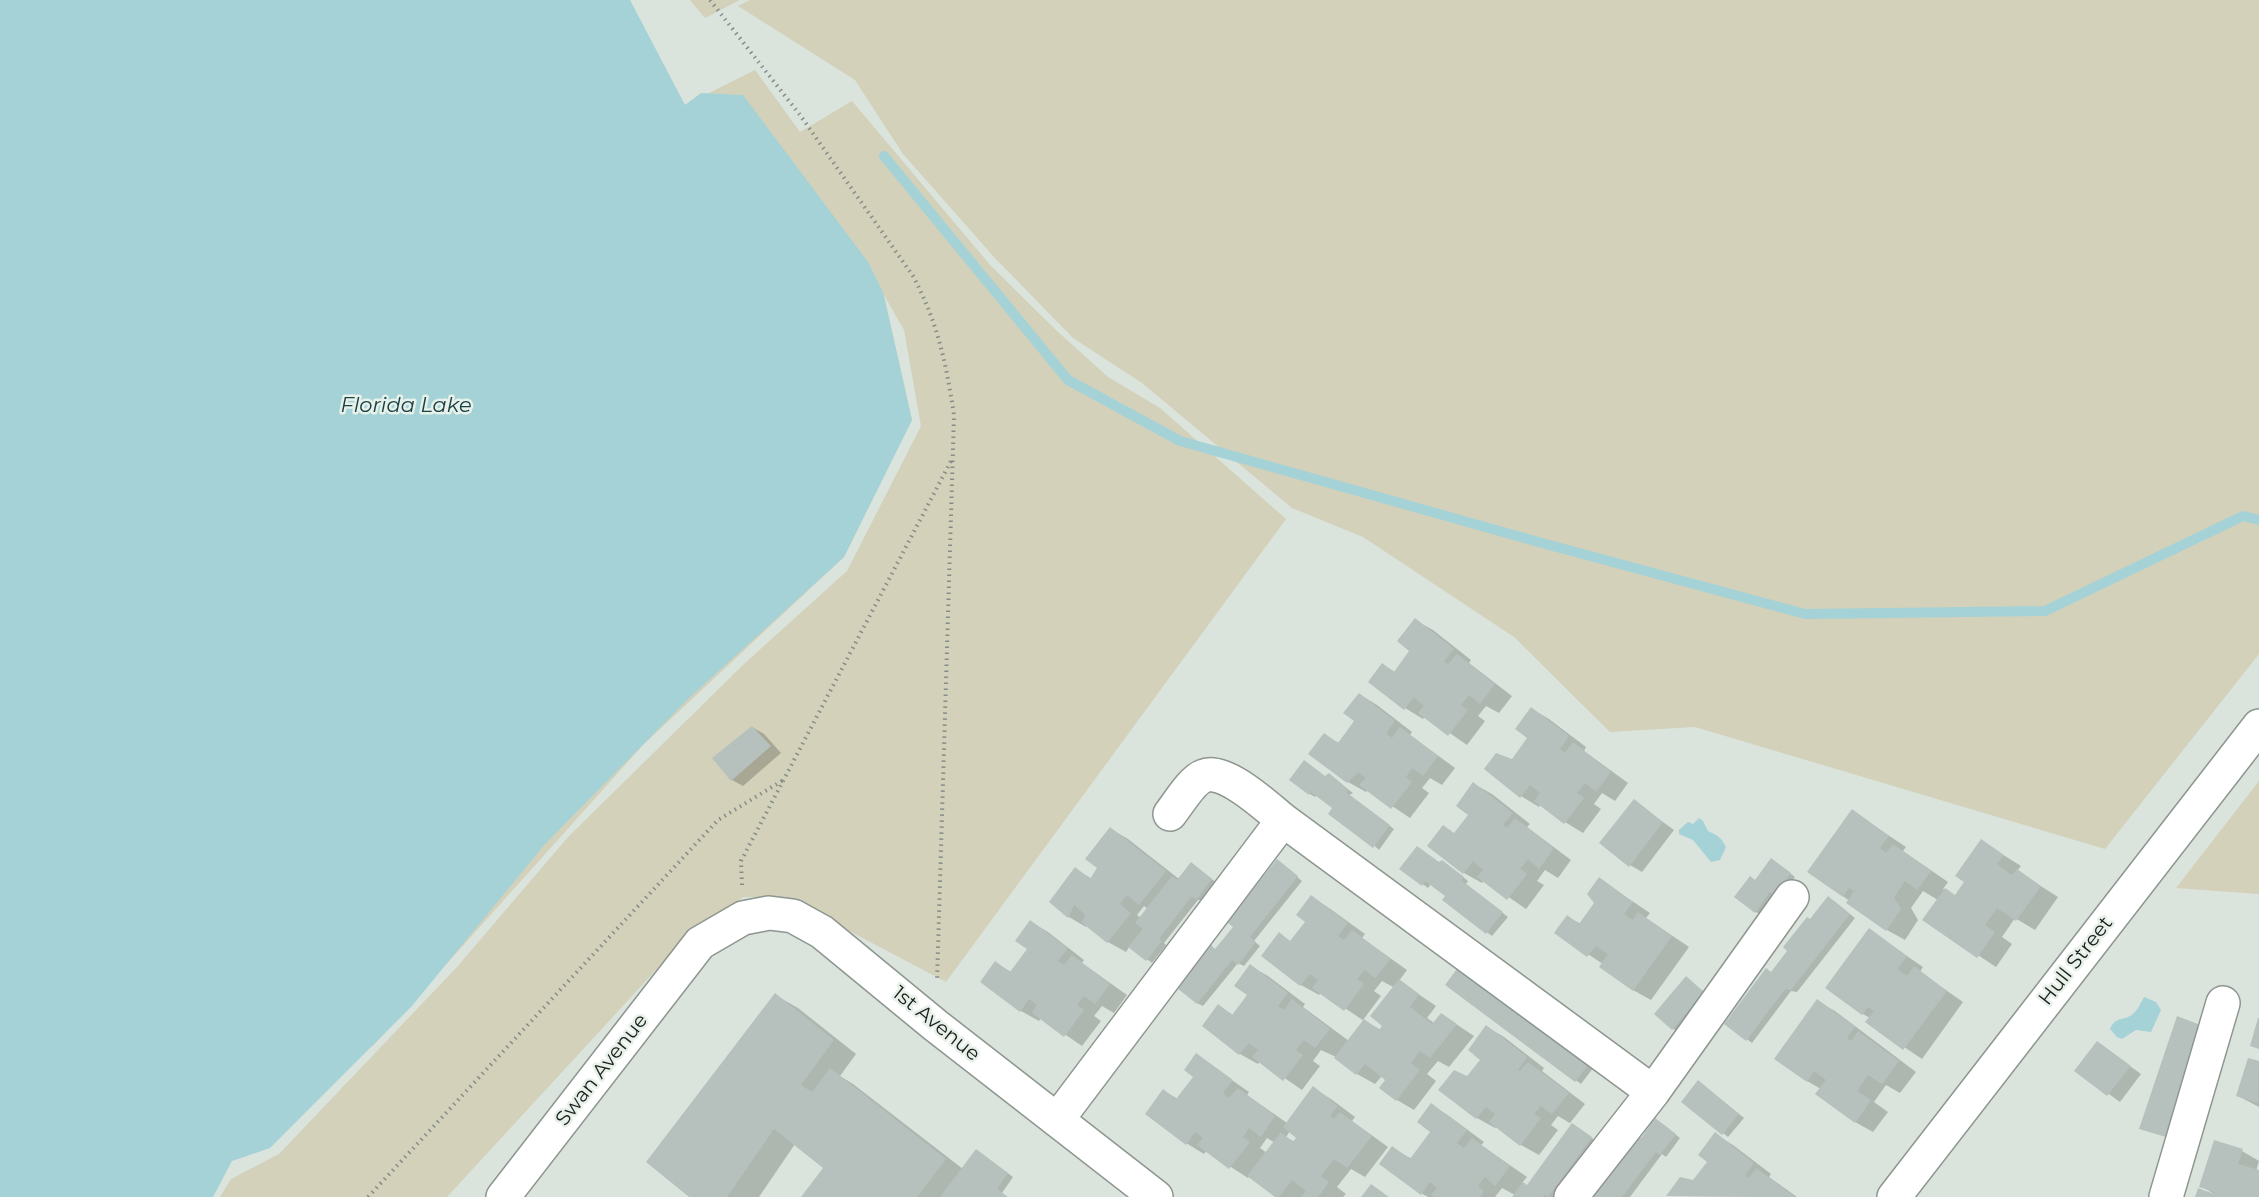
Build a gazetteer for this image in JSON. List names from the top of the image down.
{
  "streets": {
    "street": ["Hull Street", "1st Avenue", "Swan Avenue"]
  },
  "crossings": [
    ["1st Avenue", "Swan Avenue"]
  ],
  "water": ["Florida Lake"]
}
